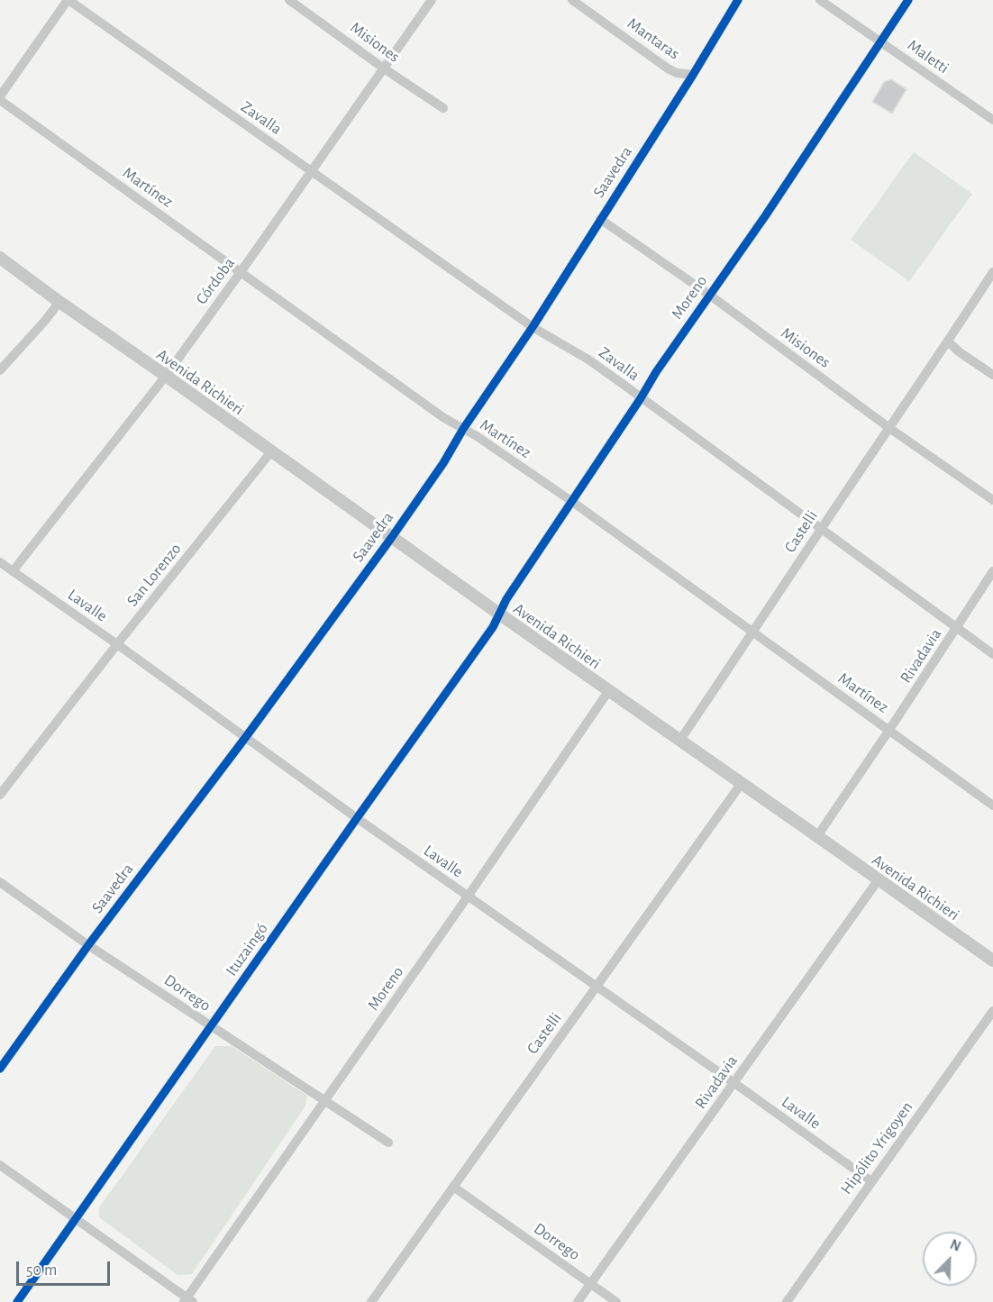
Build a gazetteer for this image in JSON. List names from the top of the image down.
{
  "streets": {
    "street": [
      "Mantaras",
      "Misiones",
      "Maletti",
      "Zavalla",
      "Saavedra",
      "Martínez",
      "Córdoba",
      "Moreno",
      "Avenida Richieri",
      "Castelli",
      "San Lorenzo",
      "Lavalle",
      "Rivadavia",
      "Ituzaingó",
      "Dorrego",
      "Hipólito Yrigoyen"
    ]
  },
  "crossings": [
    ["Mantaras", "Saavedra"],
    ["Misiones", "Saavedra"],
    ["Misiones", "Córdoba"],
    ["Misiones", "Moreno"],
    ["Misiones", "Castelli"],
    ["Maletti", "Moreno"],
    ["Zavalla", "Saavedra"],
    ["Zavalla", "Córdoba"],
    ["Zavalla", "Moreno"],
    ["Zavalla", "Castelli"],
    ["Zavalla", "Rivadavia"],
    ["Saavedra", "Martínez"],
    ["Saavedra", "Avenida Richieri"],
    ["Saavedra", "Lavalle"],
    ["Saavedra", "Dorrego"],
    ["Martínez", "Córdoba"],
    ["Martínez", "Moreno"],
    ["Martínez", "Castelli"],
    ["Martínez", "Rivadavia"],
    ["Córdoba", "Avenida Richieri"],
    ["Córdoba", "Lavalle"],
    ["Moreno", "Avenida Richieri"],
    ["Moreno", "Lavalle"],
    ["Moreno", "Ituzaingó"],
    ["Moreno", "Dorrego"],
    ["Avenida Richieri", "Castelli"],
    ["Avenida Richieri", "San Lorenzo"],
    ["Avenida Richieri", "Rivadavia"],
    ["Avenida Richieri", "Ituzaingó"],
    ["Castelli", "Lavalle"],
    ["Castelli", "Dorrego"],
    ["San Lorenzo", "Lavalle"],
    ["Lavalle", "Rivadavia"],
    ["Lavalle", "Ituzaingó"],
    ["Lavalle", "Hipólito Yrigoyen"],
    ["Rivadavia", "Dorrego"],
    ["Ituzaingó", "Dorrego"]
  ],
  "scale_bar": "50 m",
  "north": "top right"
}
